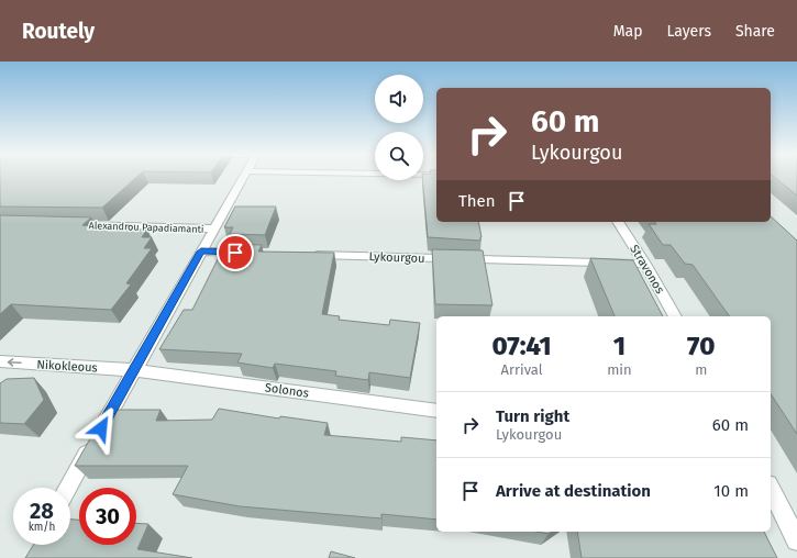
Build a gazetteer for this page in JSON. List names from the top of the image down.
{
  "streets": {
    "street": [
      "Alexandrou Papadiamanti",
      "Lykourgou",
      "Stravonos",
      "Nikokleous",
      "Solonos"
    ]
  },
  "crossings": [
    ["Lykourgou", "Stravonos"],
    ["Nikokleous", "Solonos"]
  ],
  "one_way": ["Nikokleous"],
  "page": {
    "header": "Routely",
    "nav": ["Map", "Layers", "Share"],
    "turn": ["60 m", "Lykourgou"],
    "then": "Then",
    "eta": [
      "07:41",
      "Arrival",
      "1",
      "min",
      "70",
      "m"
    ],
    "list": [
      {
        "name": "Turn right",
        "note": "Lykourgou",
        "value": "60 m"
      },
      {
        "name": "Arrive at destination",
        "value": "10 m"
      }
    ],
    "speed": "28 km/h",
    "limit": "30"
  }
}
